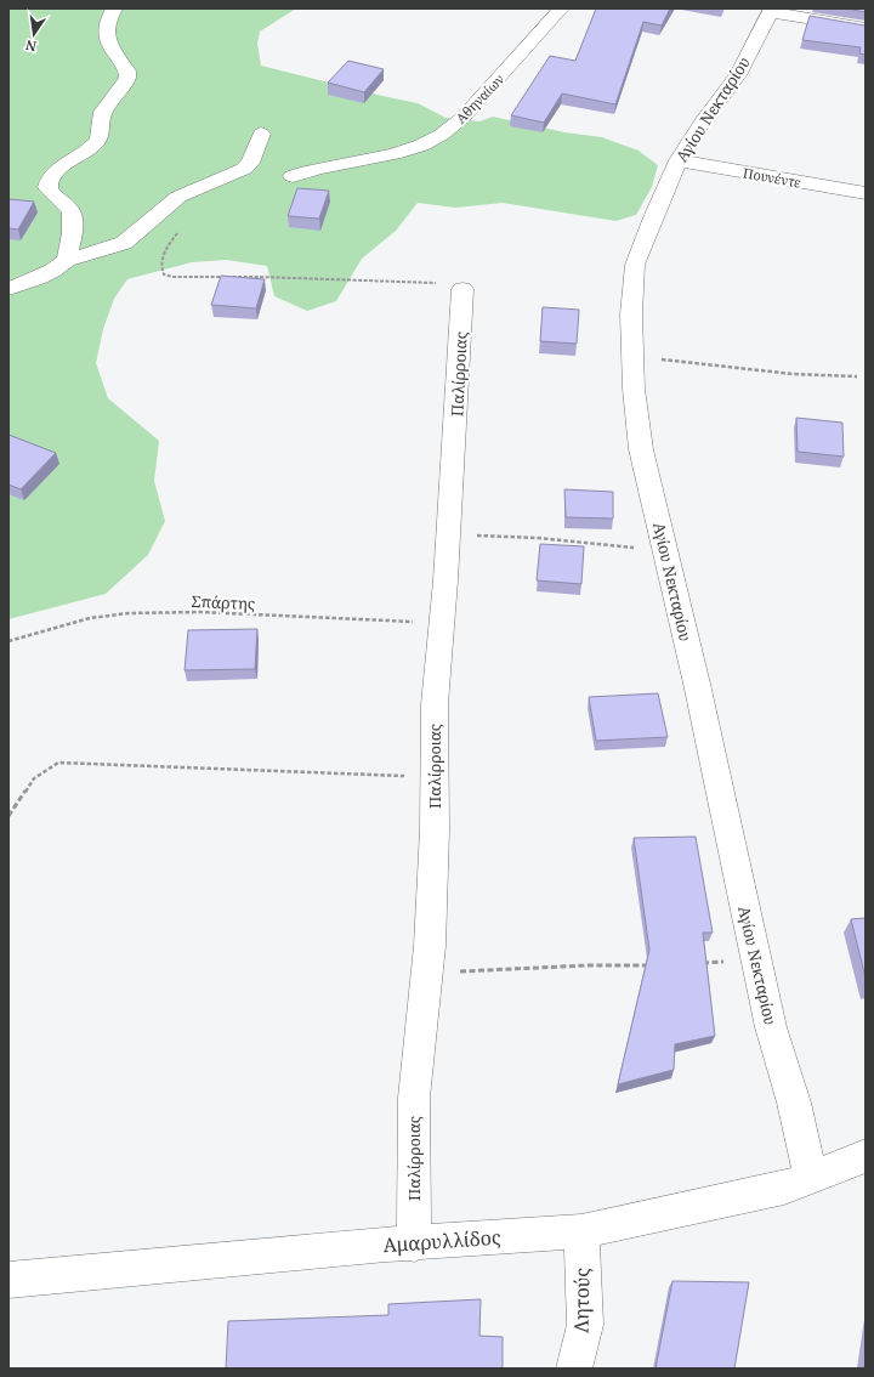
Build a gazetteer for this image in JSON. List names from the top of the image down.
{
  "streets": {
    "street": [
      "Αθηναίων",
      "Αγίου Νεκταρίου",
      "Πουνέντε",
      "Παλίρροιας",
      "Αμαρυλλίδος",
      "Λητούς"
    ],
    "path": ["Σπάρτης"]
  },
  "crossings": [
    ["Αγίου Νεκταρίου", "Πουνέντε"],
    ["Αγίου Νεκταρίου", "Αμαρυλλίδος"],
    ["Παλίρροιας", "Σπάρτης"],
    ["Παλίρροιας", "Αμαρυλλίδος"],
    ["Αμαρυλλίδος", "Λητούς"]
  ],
  "north": "bottom"
}
